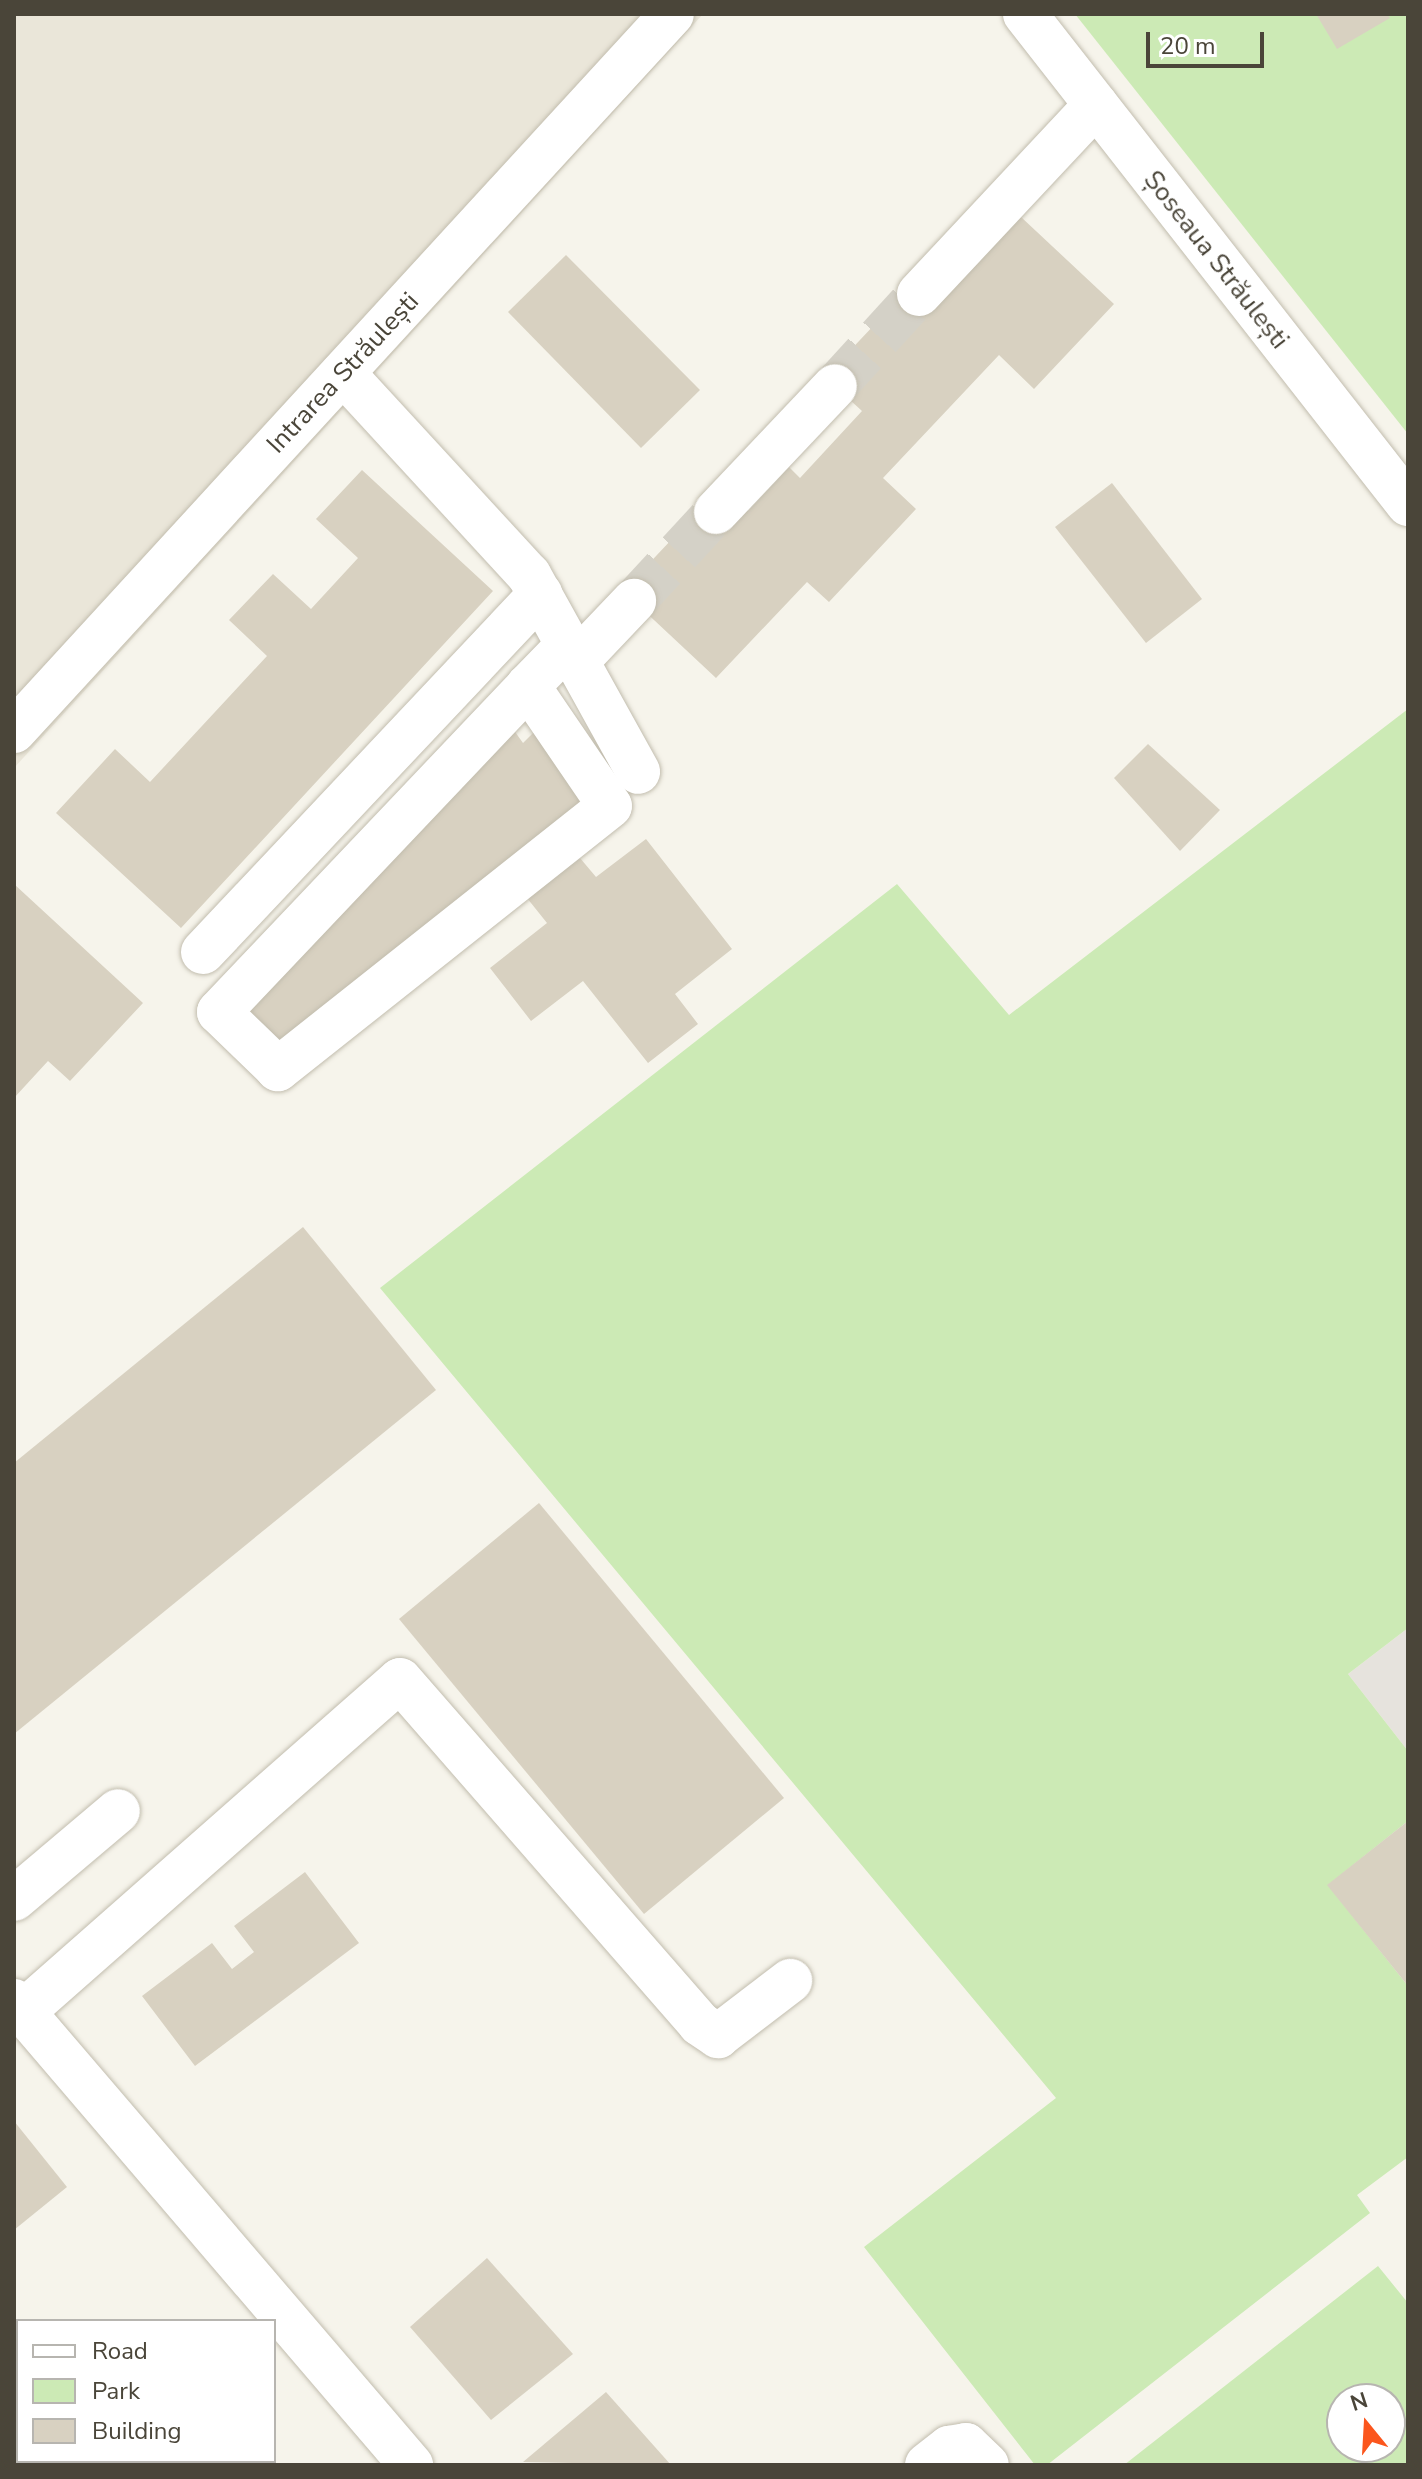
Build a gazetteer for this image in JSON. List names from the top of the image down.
{
  "streets": {
    "street": ["Șoseaua Străulești", "Intrarea Străulești"]
  },
  "legend": ["Road", "Park", "Building"],
  "scale_bar": "20 m",
  "north": "top"
}
